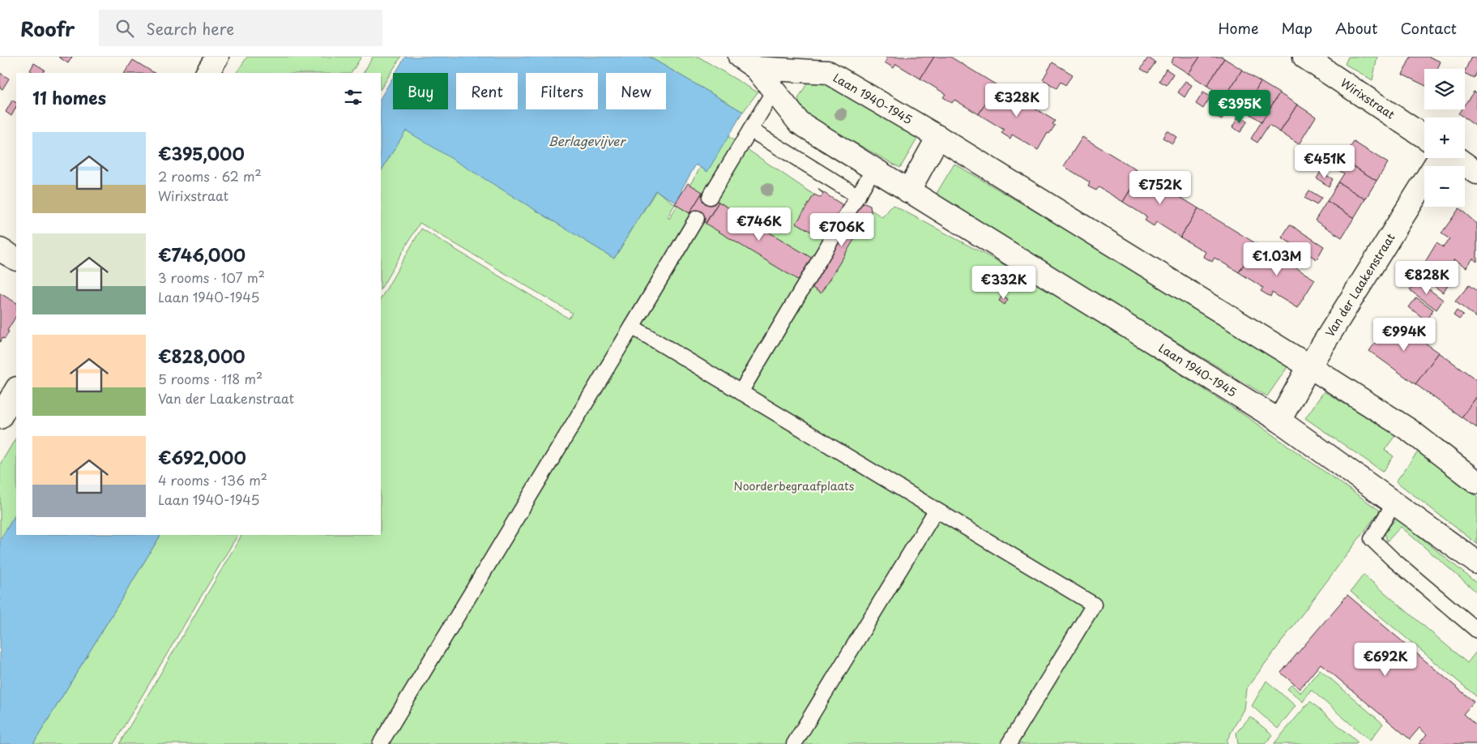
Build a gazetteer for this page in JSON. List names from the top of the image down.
{
  "streets": {
    "street": ["Laan 1940-1945", "Wirixstraat", "Van der Laakenstraat"]
  },
  "crossings": [
    ["Laan 1940-1945", "Van der Laakenstraat"]
  ],
  "water": ["Berlagevijver"],
  "parks": ["Noorderbegraafplaats"],
  "page": {
    "header": "Roofr",
    "search": "Search here",
    "nav": [
      "Home",
      "Map",
      "About",
      "Contact"
    ],
    "map_buttons": ["+", "−"],
    "chip": [
      "Buy",
      "Rent",
      "Filters",
      "New"
    ],
    "heading": "11 homes",
    "price": [
      "€328K",
      "€395K",
      "€451K",
      "€752K",
      "€746K",
      "€706K",
      "€1.03M",
      "€828K",
      "€332K",
      "€994K",
      "€692K"
    ],
    "list": [
      {
        "name": "€395,000",
        "note": "2 rooms · 62 m² · Wirixstraat"
      },
      {
        "name": "€746,000",
        "note": "3 rooms · 107 m² · Laan 1940-1945"
      },
      {
        "name": "€828,000",
        "note": "5 rooms · 118 m² · Van der Laakenstraat"
      },
      {
        "name": "€692,000",
        "note": "4 rooms · 136 m² · Laan 1940-1945"
      }
    ]
  }
}
